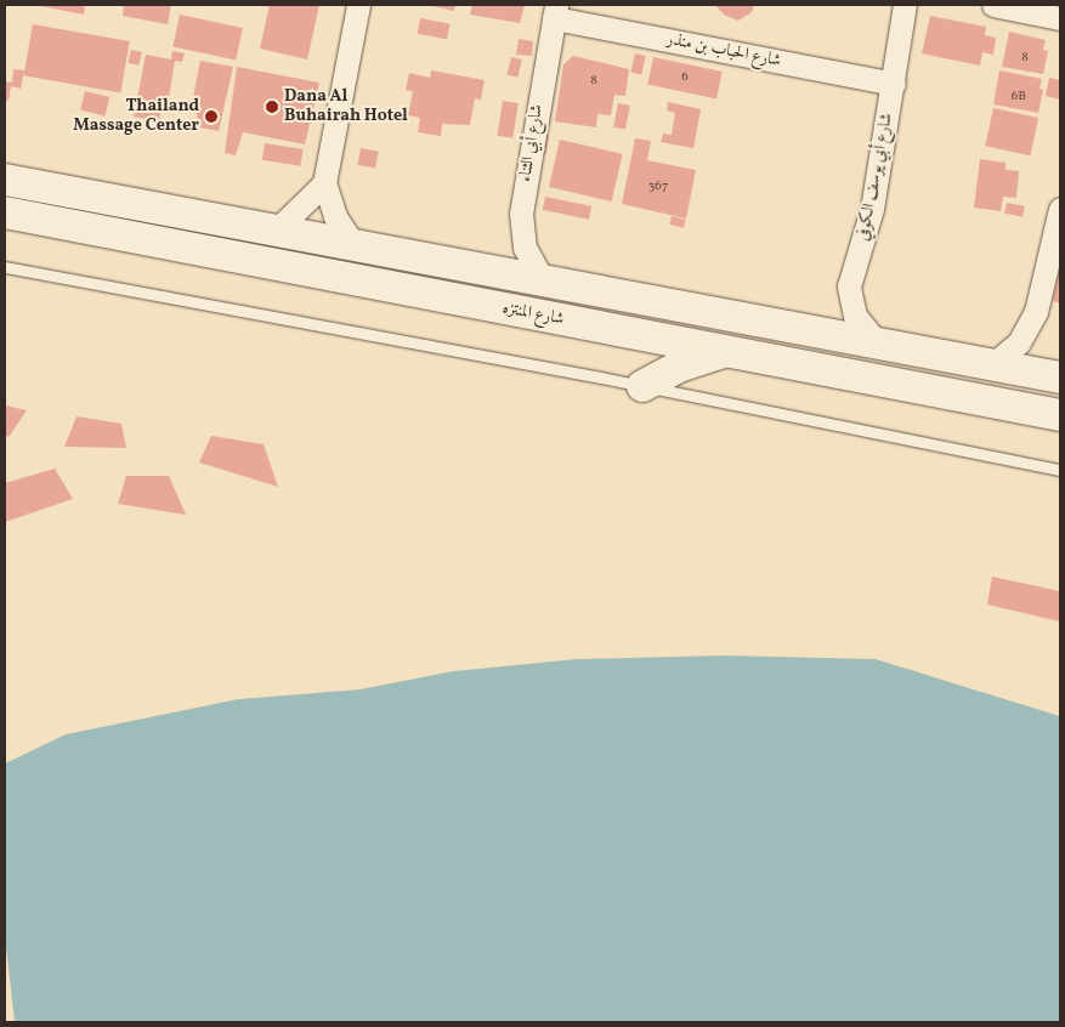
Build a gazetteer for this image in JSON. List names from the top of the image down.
{
  "streets": {
    "main road": ["شارع المنتزه"],
    "street": ["شارع الحباب بن منذر", "شارع أبي الثناء", "شارع أبي يوسف الكوفي"]
  },
  "crossings": [
    ["شارع الحباب بن منذر", "شارع أبي الثناء"],
    ["شارع الحباب بن منذر", "شارع أبي يوسف الكوفي"]
  ],
  "places": ["Dana Al Buhairah Hotel", "Thailand Massage Center"],
  "house_numbers": [
    "8",
    "6",
    "8",
    "6B",
    "367"
  ]
}
